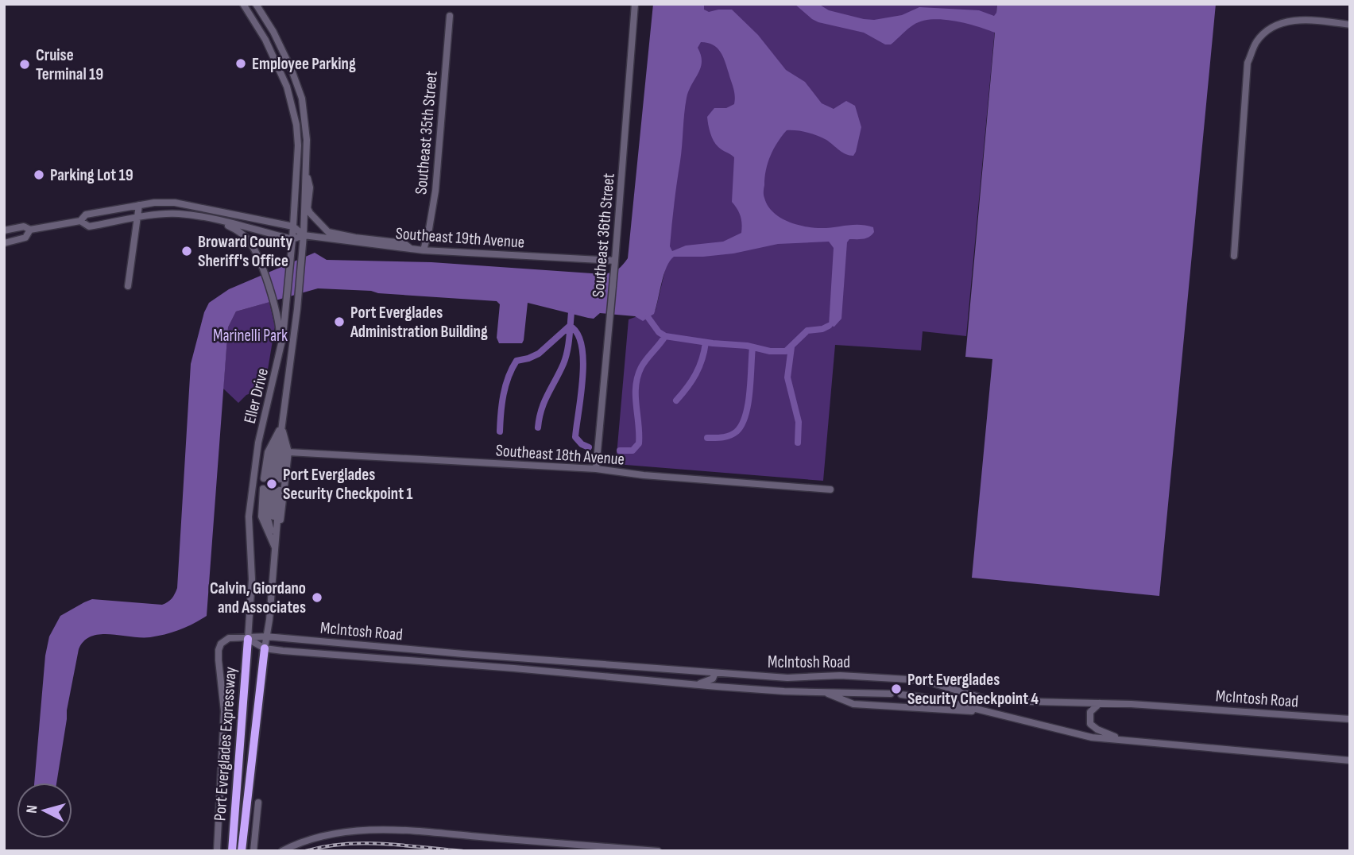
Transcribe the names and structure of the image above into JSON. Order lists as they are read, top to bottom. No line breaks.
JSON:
{"streets":{"highway":["Port Everglades Expressway"],"street":["Southeast 35th Street","Southeast 36th Street","Southeast 19th Avenue","Eller Drive","Southeast 18th Avenue","McIntosh Road"]},"crossings":[["Southeast 35th Street","Southeast 19th Avenue"],["Southeast 36th Street","Southeast 19th Avenue"],["Southeast 36th Street","Southeast 18th Avenue"],["Southeast 19th Avenue","Eller Drive"],["Eller Drive","Southeast 18th Avenue"],["Eller Drive","McIntosh Road"],["Eller Drive","Port Everglades Expressway"],["McIntosh Road","Port Everglades Expressway"]],"parks":["Marinelli Park"],"places":["Employee Parking","Cruise Terminal 19","Parking Lot 19","Broward County Sheriff's Office","Port Everglades Administration Building","Port Everglades Security Checkpoint 1","Calvin, Giordano and Associates","Port Everglades Security Checkpoint 4"],"north":"left"}
